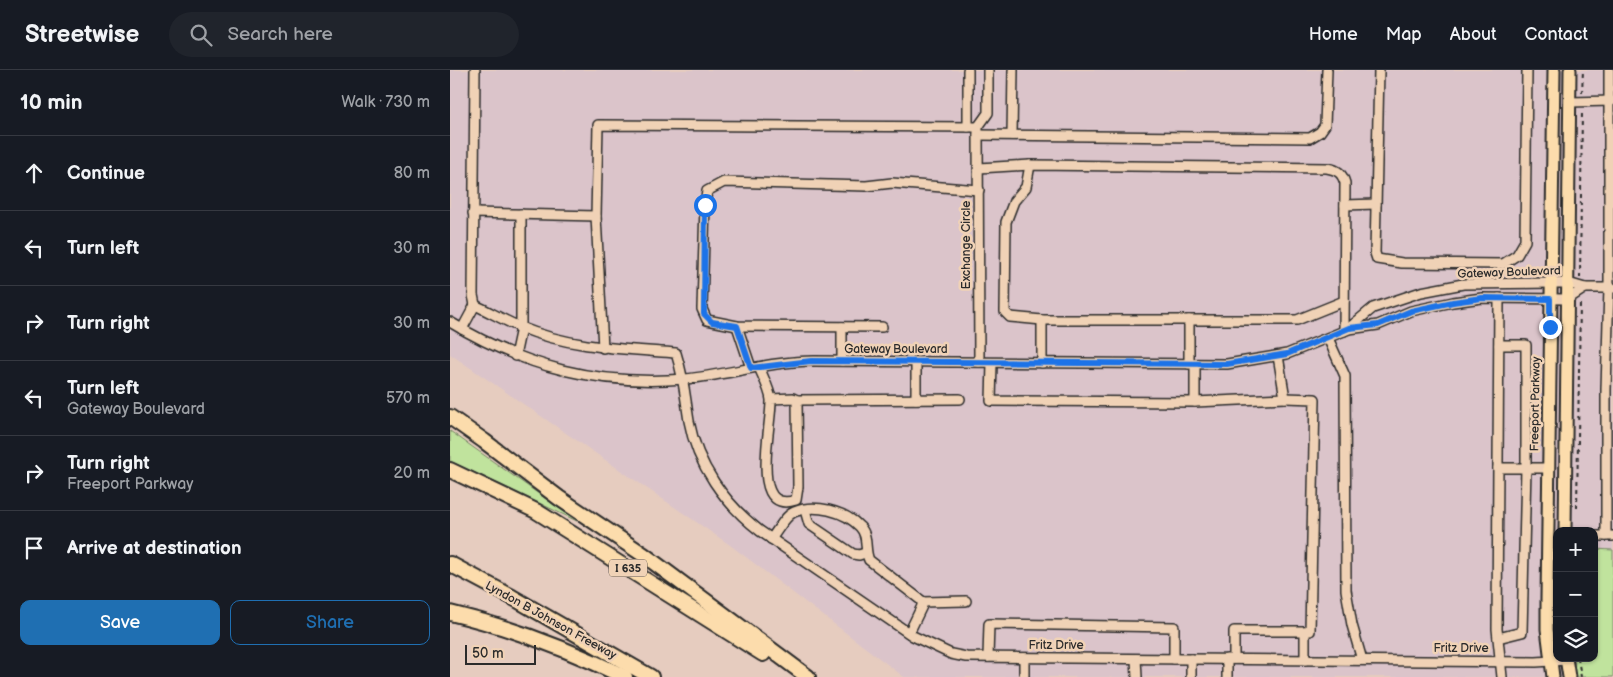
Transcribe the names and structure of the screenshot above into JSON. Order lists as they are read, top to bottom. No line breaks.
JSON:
{"streets":{"highway":["I 635","Lyndon B Johnson Freeway"],"main road":["Freeport Parkway"],"street":["Exchange Circle","Gateway Boulevard","Fritz Drive"]},"crossings":[["Exchange Circle","Gateway Boulevard"],["Gateway Boulevard","Freeport Parkway"],["Gateway Boulevard","Fritz Drive"],["Freeport Parkway","Fritz Drive"]],"scale_bar":"50 m","page":{"header":"Streetwise","search":"Search here","nav":["Home","Map","About","Contact"],"heading":["10 min","Walk · 730 m"],"list":[["Continue","80 m"],["Turn left","30 m"],["Turn right","30 m"],["Turn left","Gateway Boulevard","570 m"],["Turn right","Freeport Parkway","20 m"],"Arrive at destination"],"map_buttons":["+","−"],"buttons":["Save","Share"],"scale":"50 m"}}
